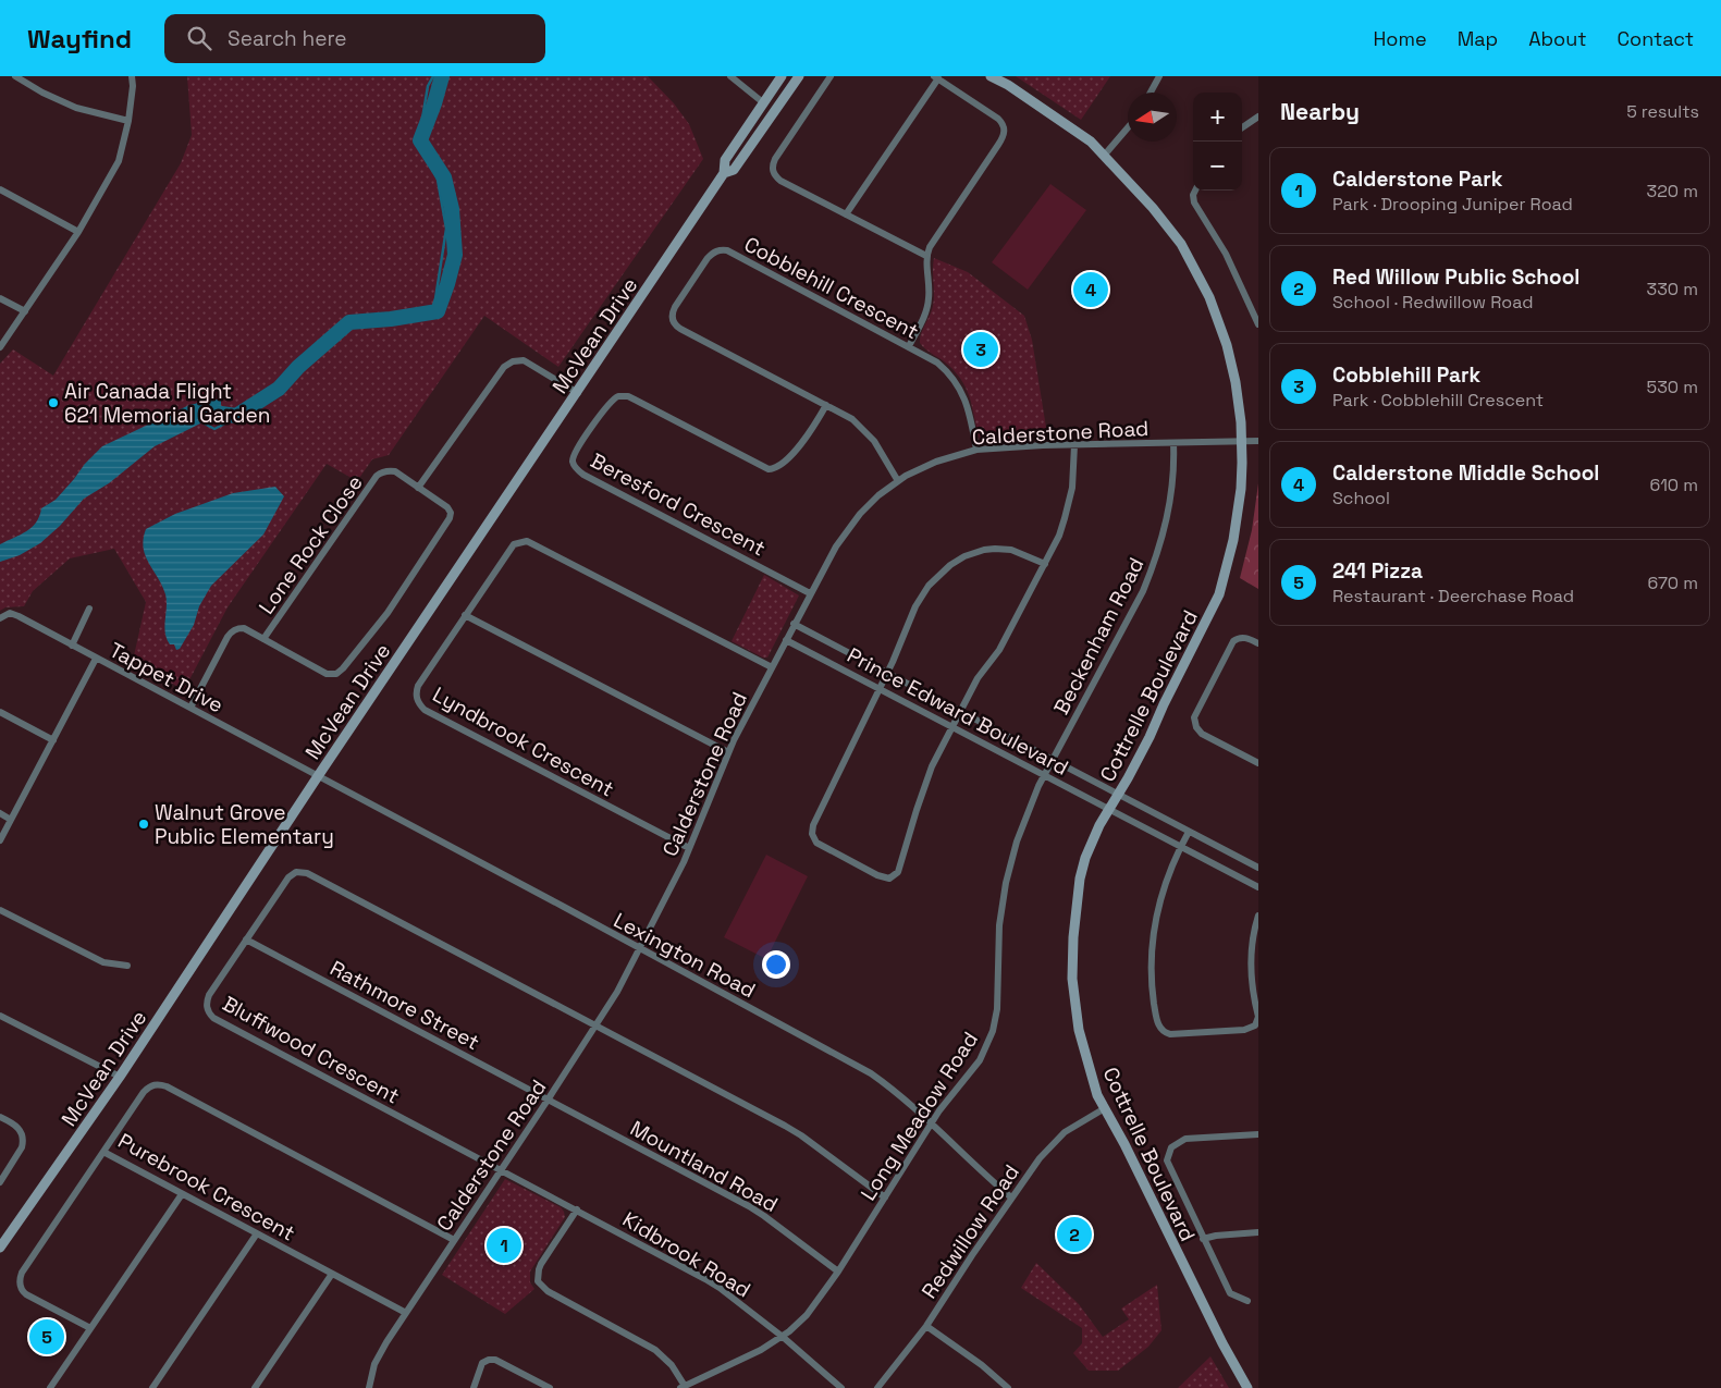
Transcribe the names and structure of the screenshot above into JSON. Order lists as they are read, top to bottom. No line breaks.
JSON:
{"streets":{"main road":["McVean Drive","Cottrelle Boulevard"],"street":["Cobblehill Crescent","Calderstone Road","Beresford Crescent","Lone Rock Close","Beckenham Road","Tappet Drive","Prince Edward Boulevard","Lyndbrook Crescent","Lexington Road","Rathmore Street","Bluffwood Crescent","Long Meadow Road","Mountland Road","Purebrook Crescent","Redwillow Road","Kidbrook Road"]},"crossings":[["Cobblehill Crescent","Calderstone Road"],["Cobblehill Crescent","Beresford Crescent"],["McVean Drive","Tappet Drive"],["McVean Drive","Lexington Road"],["Calderstone Road","Beresford Crescent"],["Calderstone Road","Beckenham Road"],["Calderstone Road","Cottrelle Boulevard"],["Calderstone Road","Prince Edward Boulevard"],["Calderstone Road","Lyndbrook Crescent"],["Calderstone Road","Lexington Road"],["Calderstone Road","Rathmore Street"],["Calderstone Road","Bluffwood Crescent"],["Calderstone Road","Mountland Road"],["Calderstone Road","Purebrook Crescent"],["Calderstone Road","Kidbrook Road"],["Lone Rock Close","Tappet Drive"],["Beckenham Road","Prince Edward Boulevard"],["Beckenham Road","Long Meadow Road"],["Tappet Drive","Lexington Road"],["Cottrelle Boulevard","Prince Edward Boulevard"],["Cottrelle Boulevard","Redwillow Road"],["Prince Edward Boulevard","Long Meadow Road"],["Lexington Road","Long Meadow Road"],["Lexington Road","Redwillow Road"],["Rathmore Street","Bluffwood Crescent"],["Rathmore Street","Mountland Road"],["Bluffwood Crescent","Long Meadow Road"],["Bluffwood Crescent","Kidbrook Road"],["Long Meadow Road","Mountland Road"],["Long Meadow Road","Kidbrook Road"]],"places":["Air Canada Flight 621 Memorial Garden","Walnut Grove Public Elementary"],"north":"left","page":{"header":"Wayfind","search":"Search here","nav":["Home","Map","About","Contact"],"heading":["Nearby","5 results"],"map_buttons":["+","−"],"list":[{"mark":"1","name":"Calderstone Park","note":"Park · Drooping Juniper Road","value":"320 m"},{"mark":"2","name":"Red Willow Public School","note":"School · Redwillow Road","value":"330 m"},{"mark":"3","name":"Cobblehill Park","note":"Park · Cobblehill Crescent","value":"530 m"},{"mark":"4","name":"Calderstone Middle School","note":"School","value":"610 m"},{"mark":"5","name":"241 Pizza","note":"Restaurant · Deerchase Road","value":"670 m"}],"pins":["4","3","2","1","5"]}}
